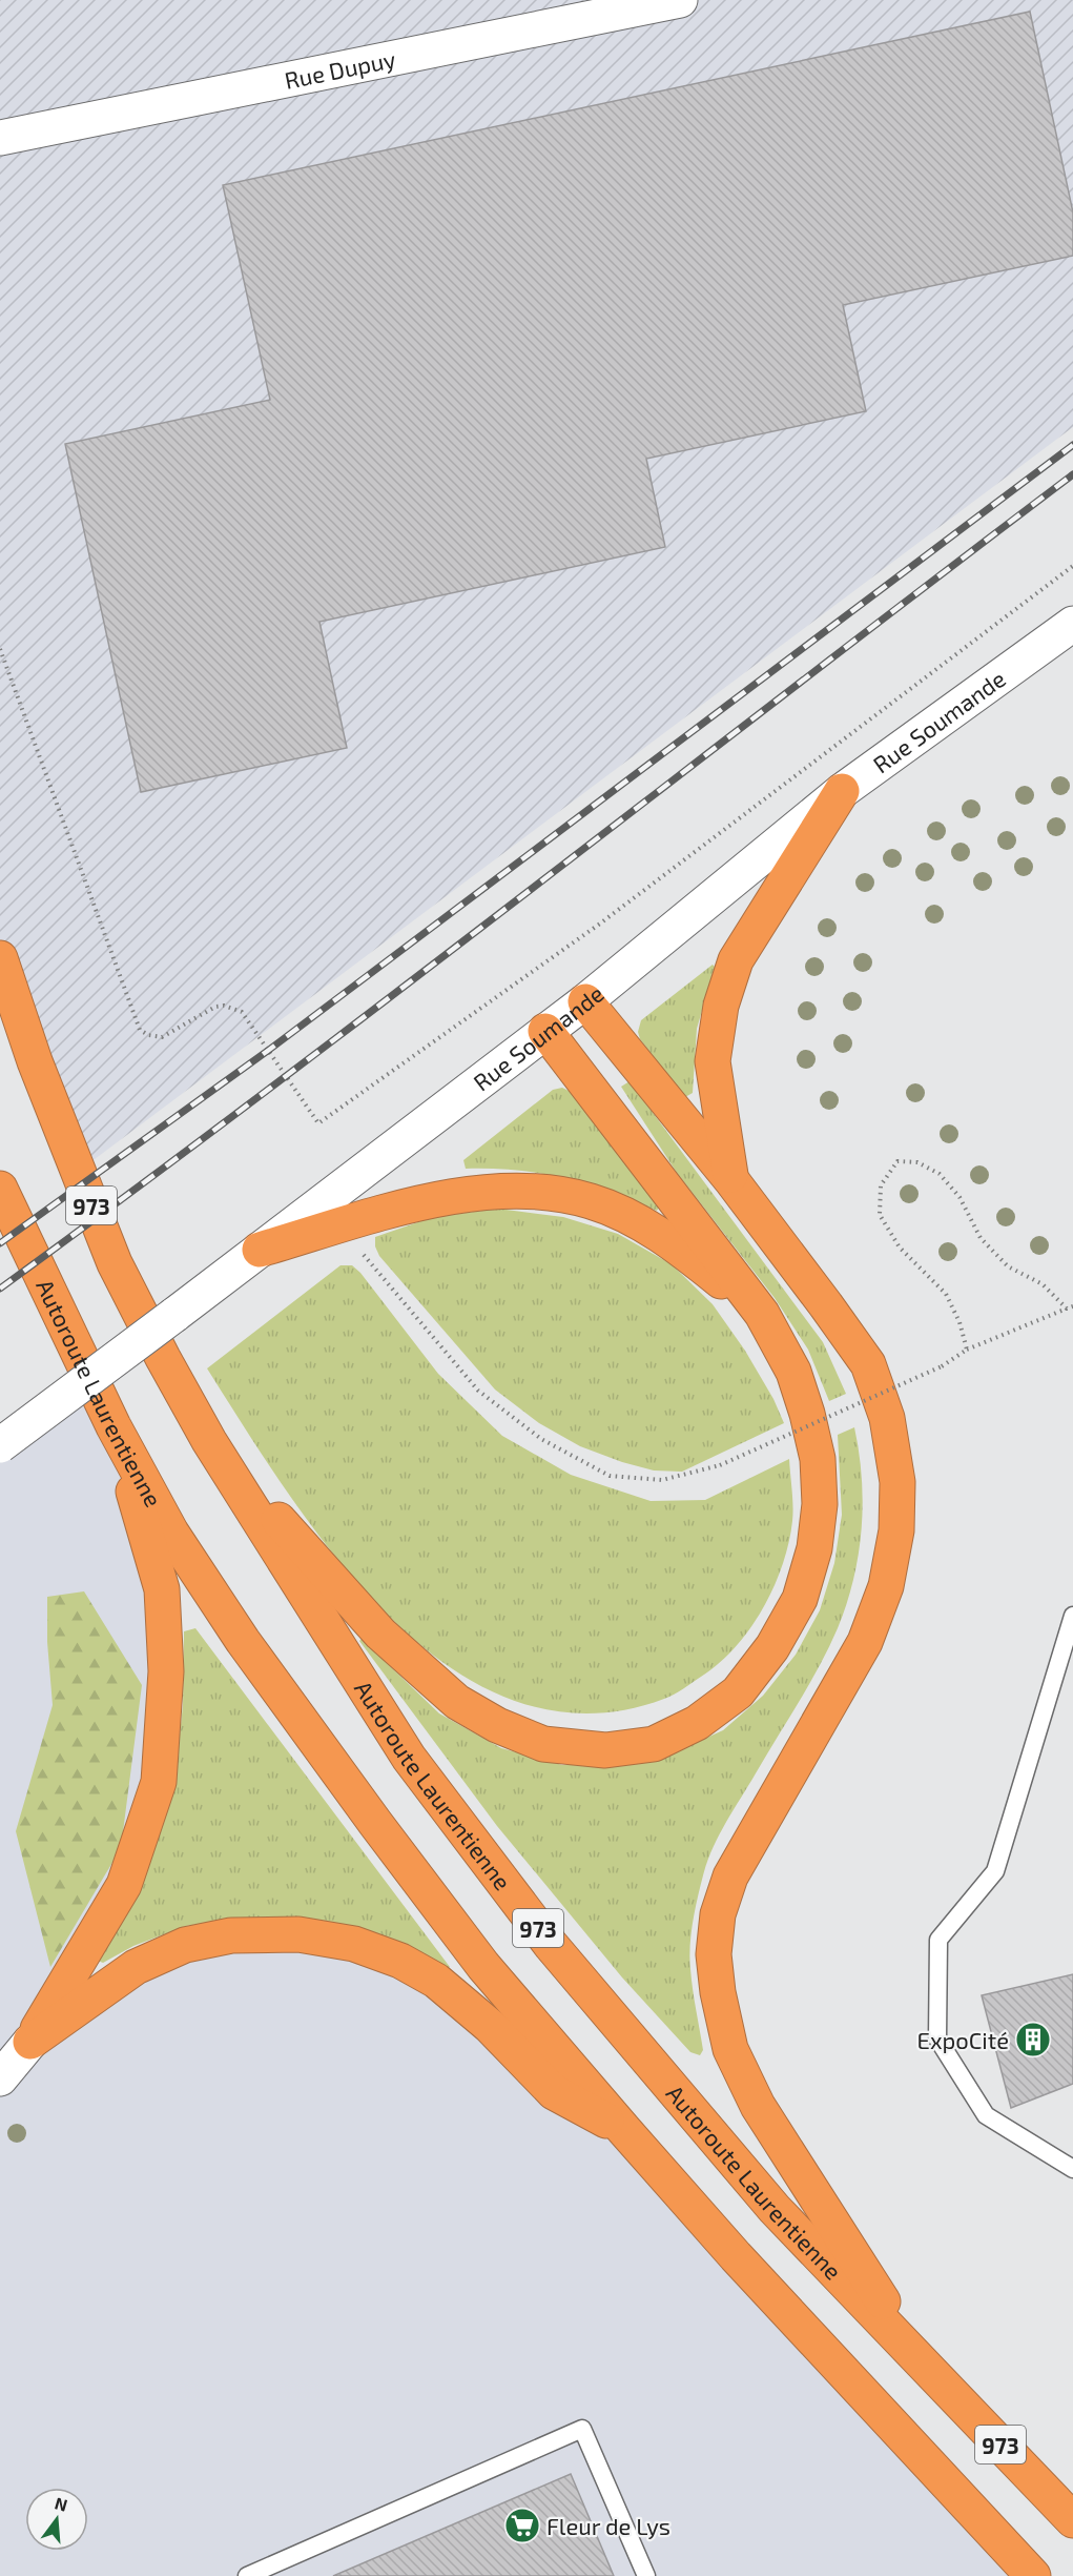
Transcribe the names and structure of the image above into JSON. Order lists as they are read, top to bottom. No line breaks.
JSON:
{"streets":{"highway":["973","Autoroute Laurentienne"],"street":["Rue Dupuy","Rue Soumande"]},"places":{"building":["ExpoCité"],"supermarket":["Fleur de Lys"]},"north":"top"}
